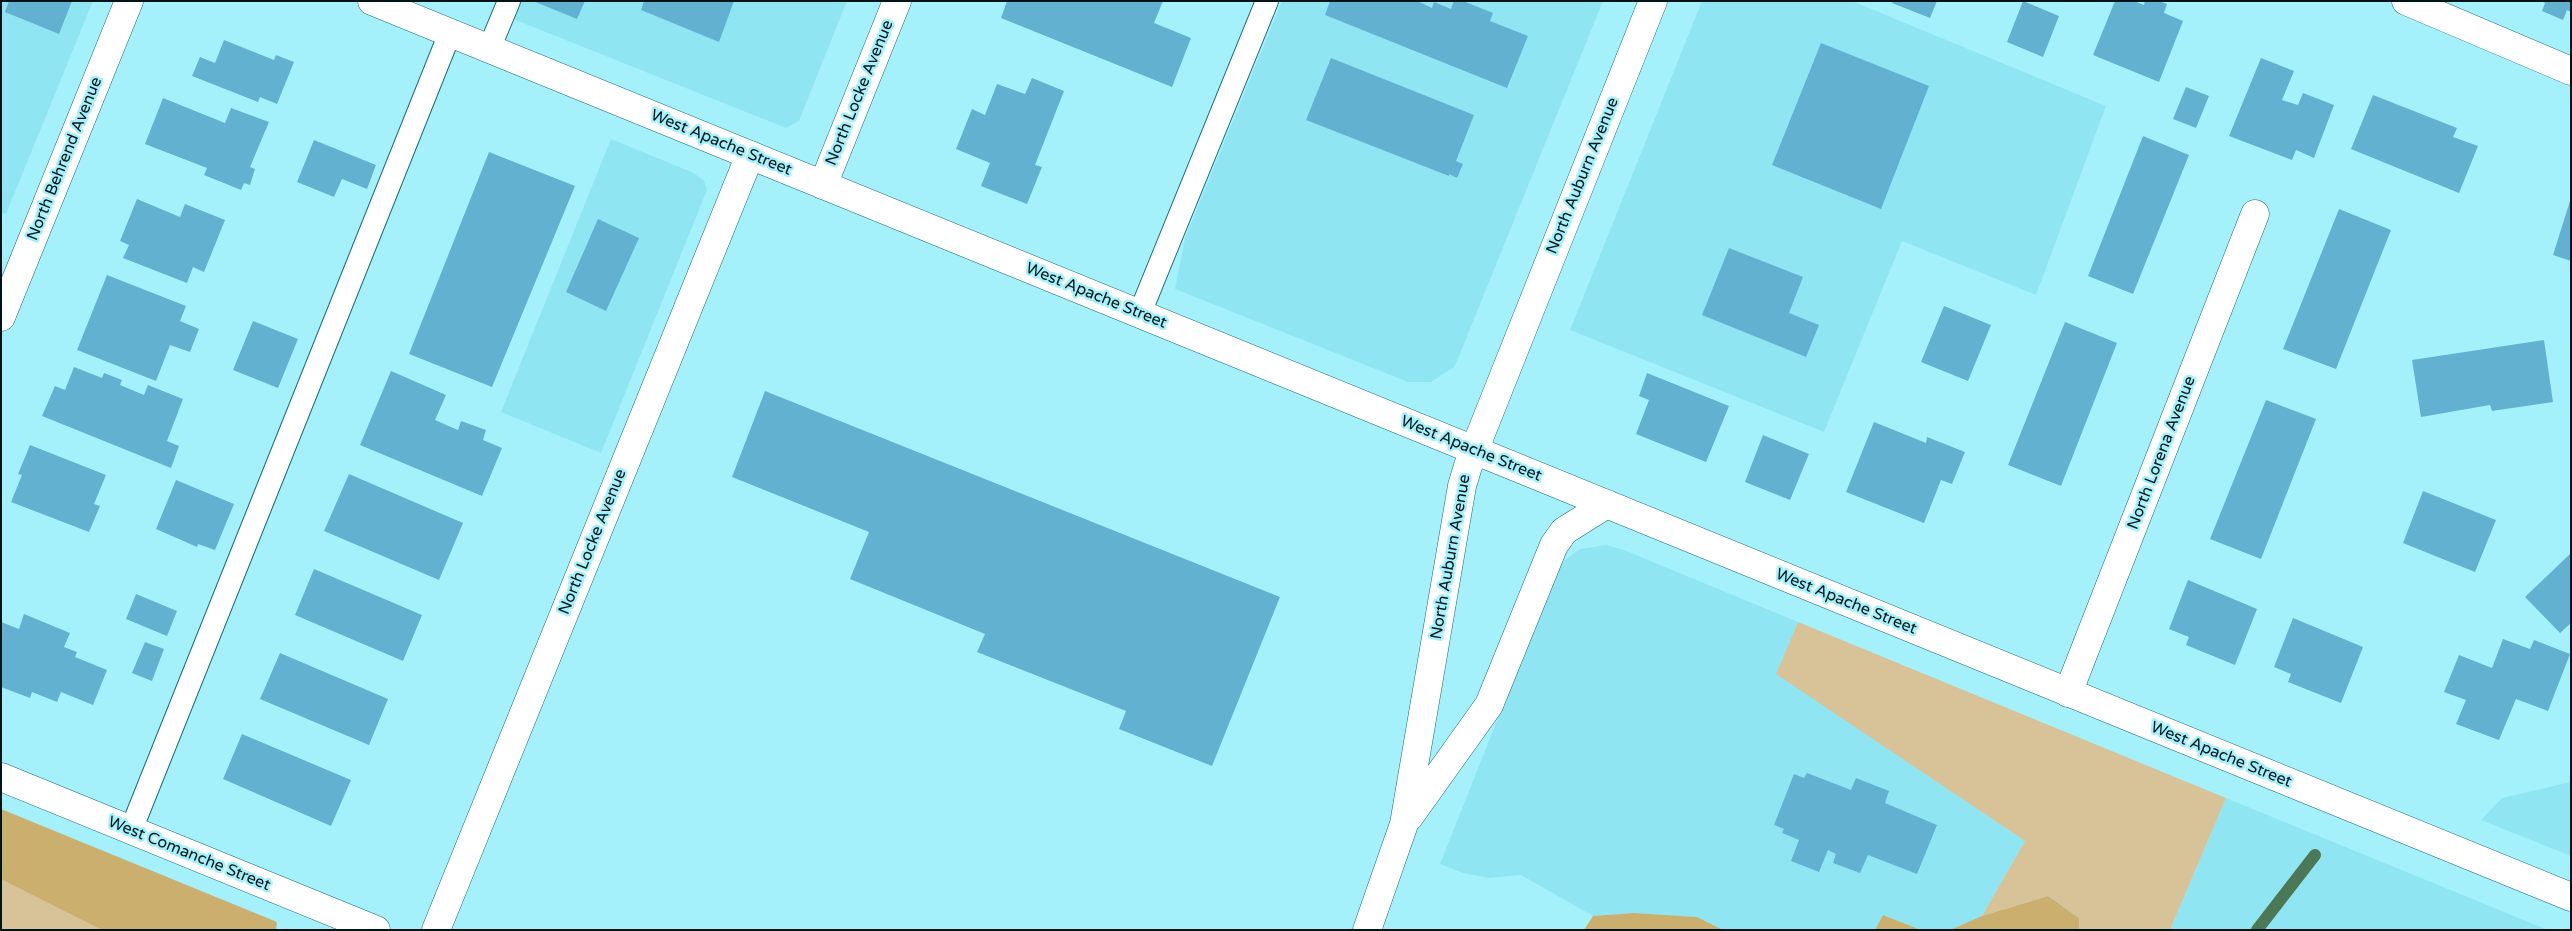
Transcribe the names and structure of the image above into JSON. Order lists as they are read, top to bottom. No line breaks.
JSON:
{"streets":{"main road":["North Locke Avenue","West Apache Street","North Behrend Avenue","North Auburn Avenue","North Lorena Avenue","West Comanche Street"]},"crossings":[["North Locke Avenue","West Apache Street"],["West Apache Street","North Auburn Avenue"],["West Apache Street","North Lorena Avenue"]]}
